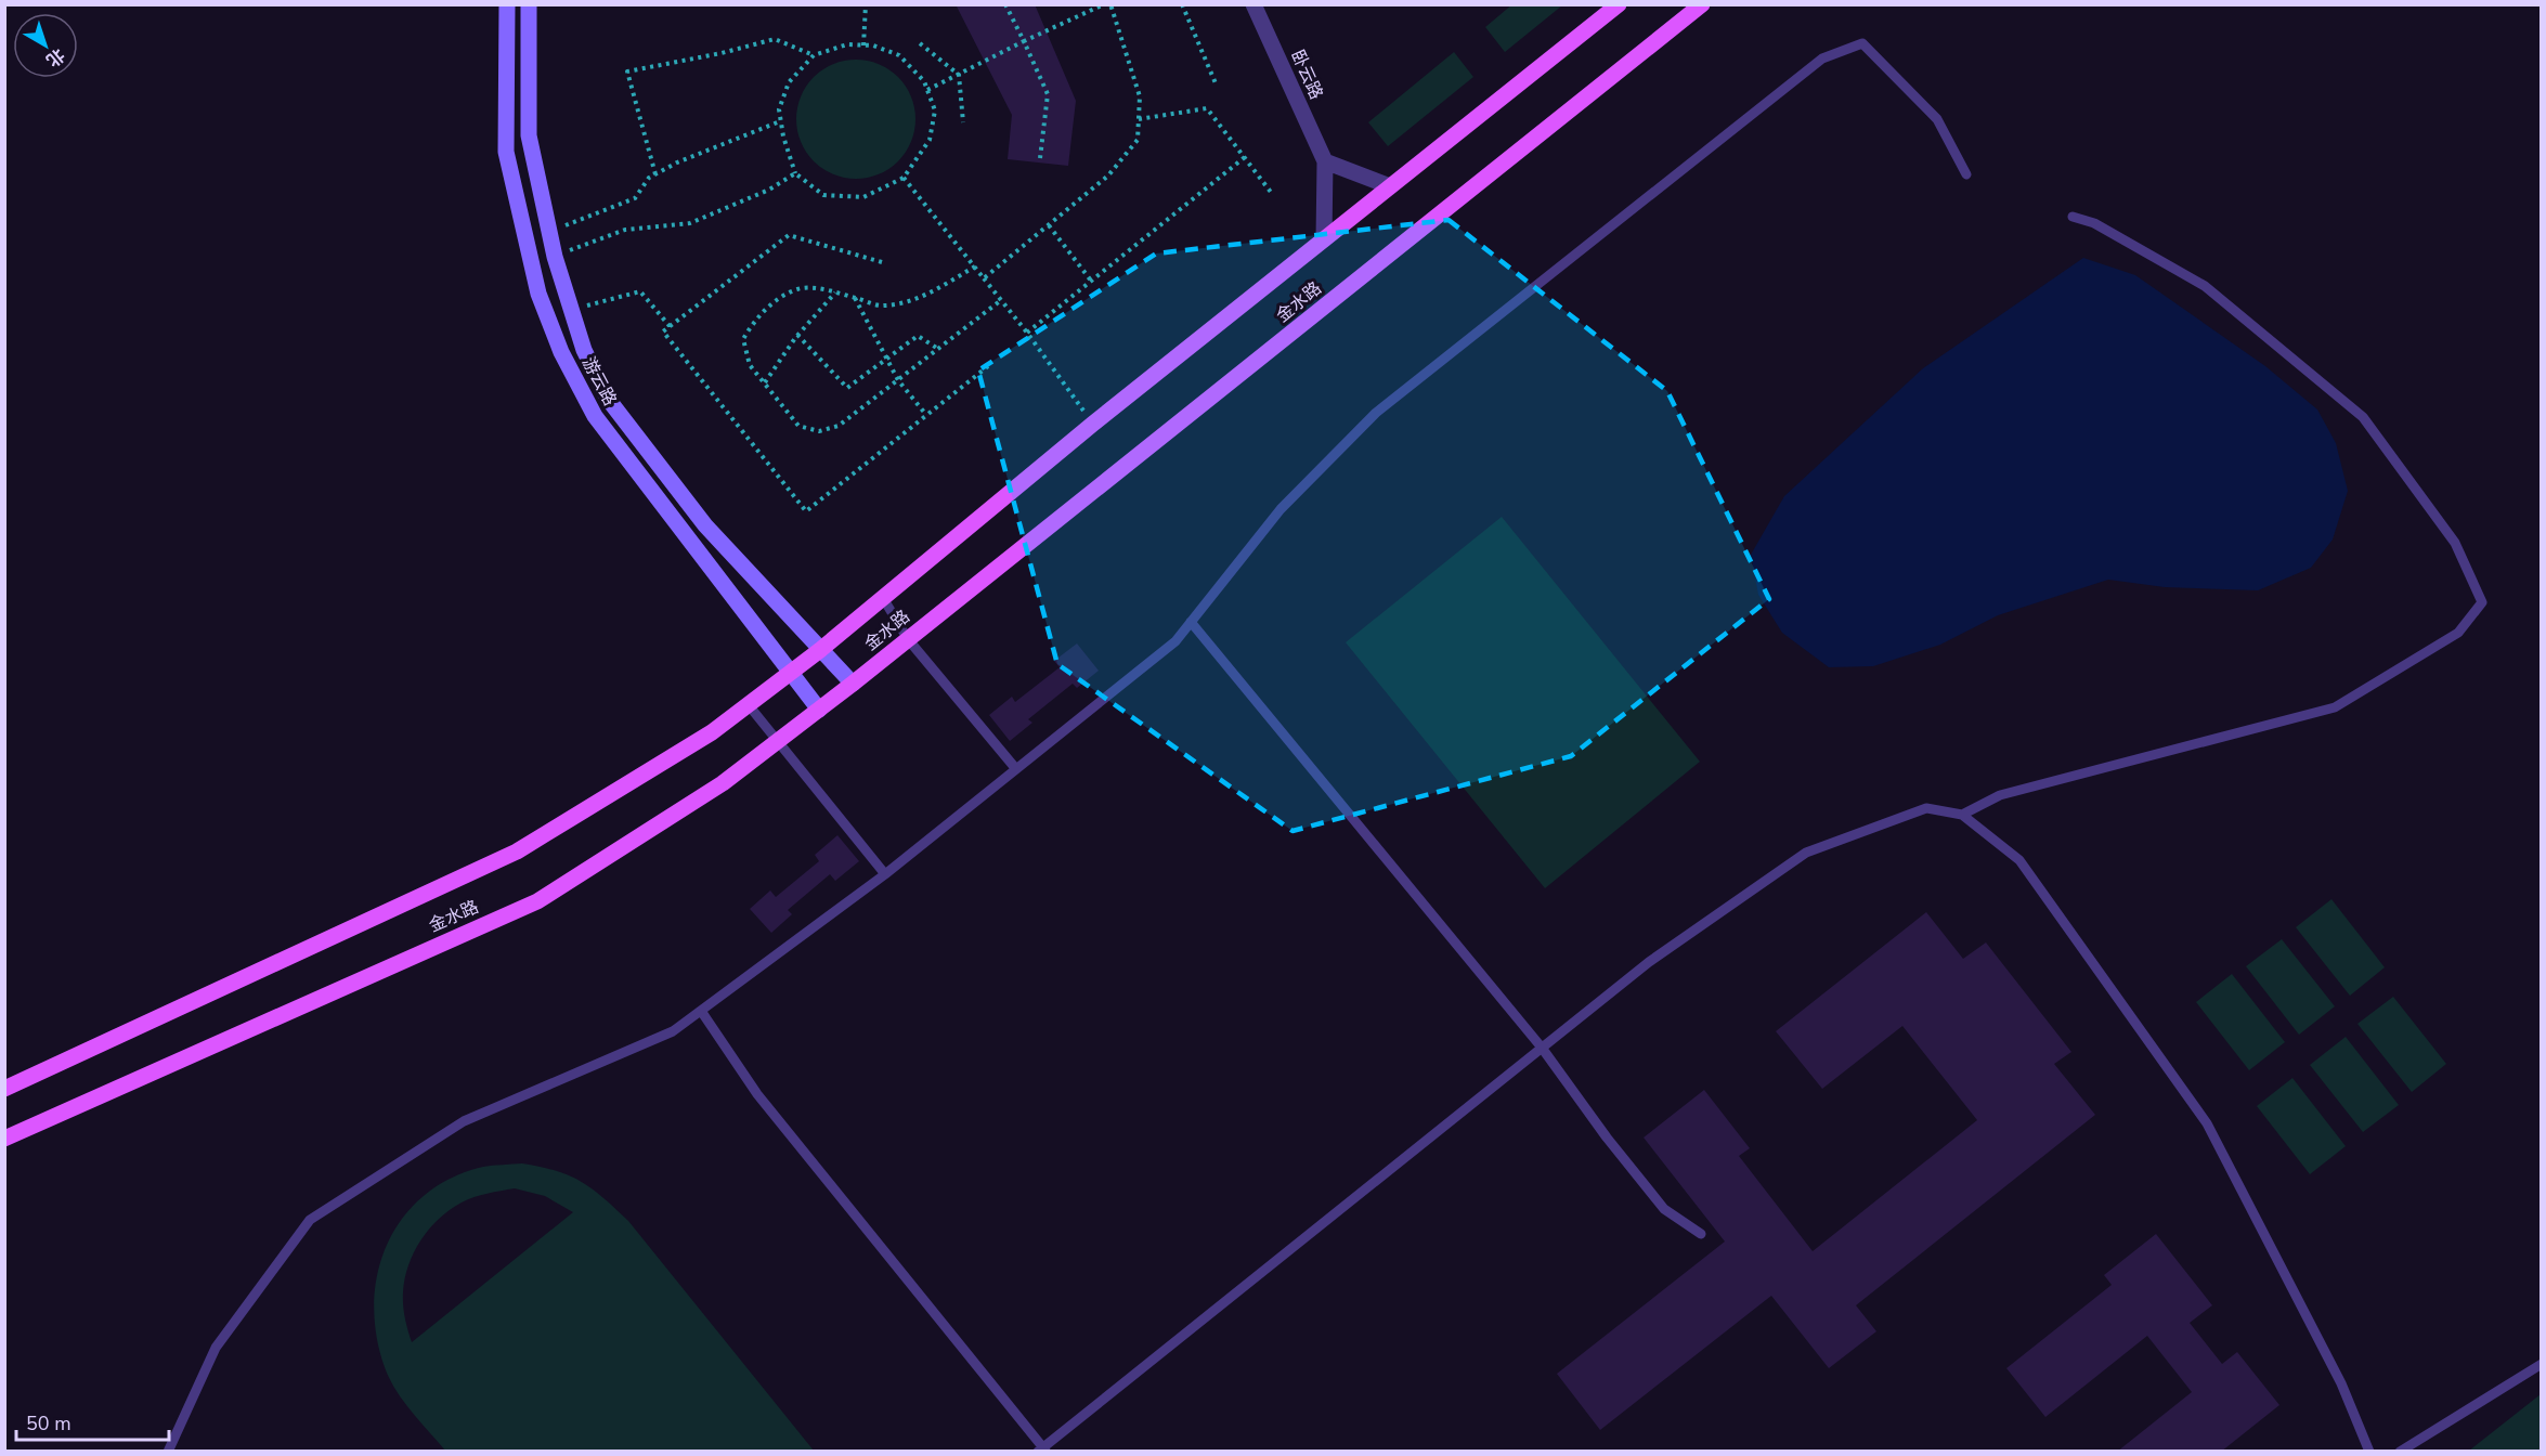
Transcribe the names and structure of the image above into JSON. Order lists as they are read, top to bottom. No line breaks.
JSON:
{"streets":{"main road":["金水路","游云路"],"street":["卧云路"]},"crossings":[["卧云路","金水路"],["金水路","游云路"]],"scale_bar":"50 m","north":"bottom right"}
